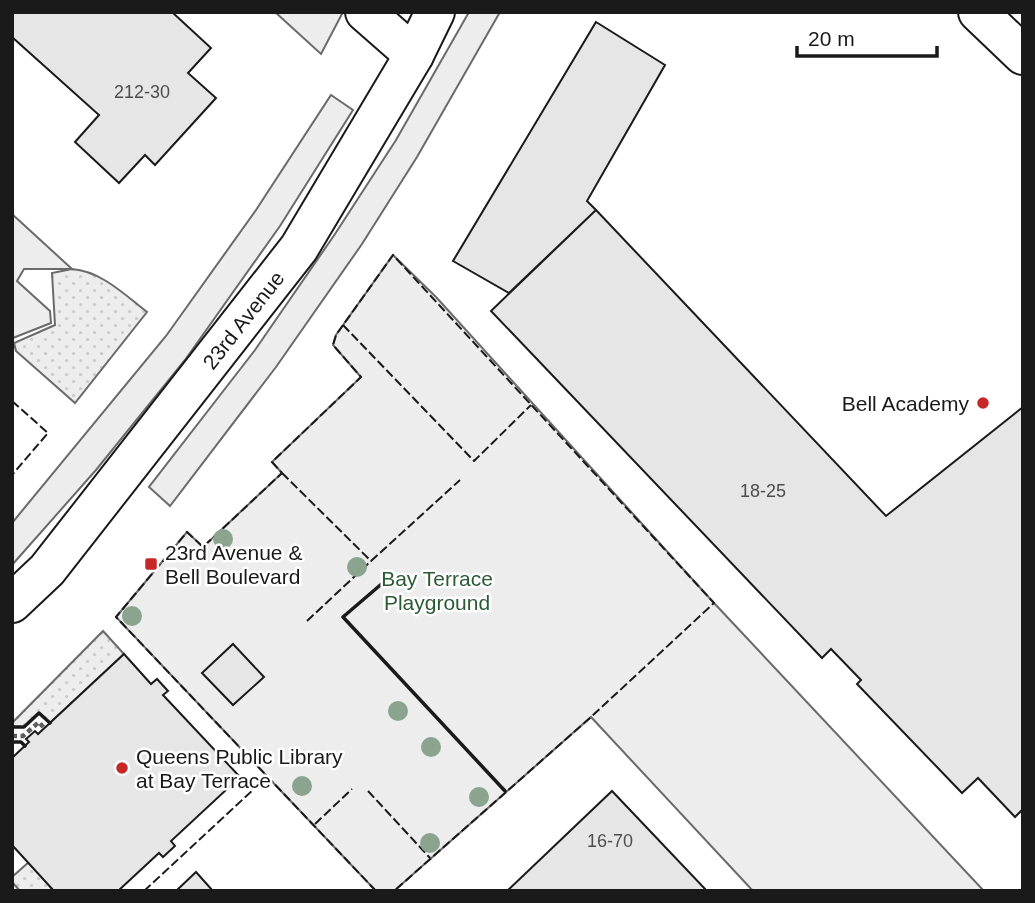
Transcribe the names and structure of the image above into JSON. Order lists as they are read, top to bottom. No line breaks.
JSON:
{"streets":{"street":["23rd Avenue"]},"parks":["Bay Terrace Playground"],"places":{"other":["Bell Academy","Queens Public Library at Bay Terrace"],"transit":["23rd Avenue & Bell Boulevard"]},"house_numbers":["212-30","18-25","16-70"],"scale_bar":"20 m"}
